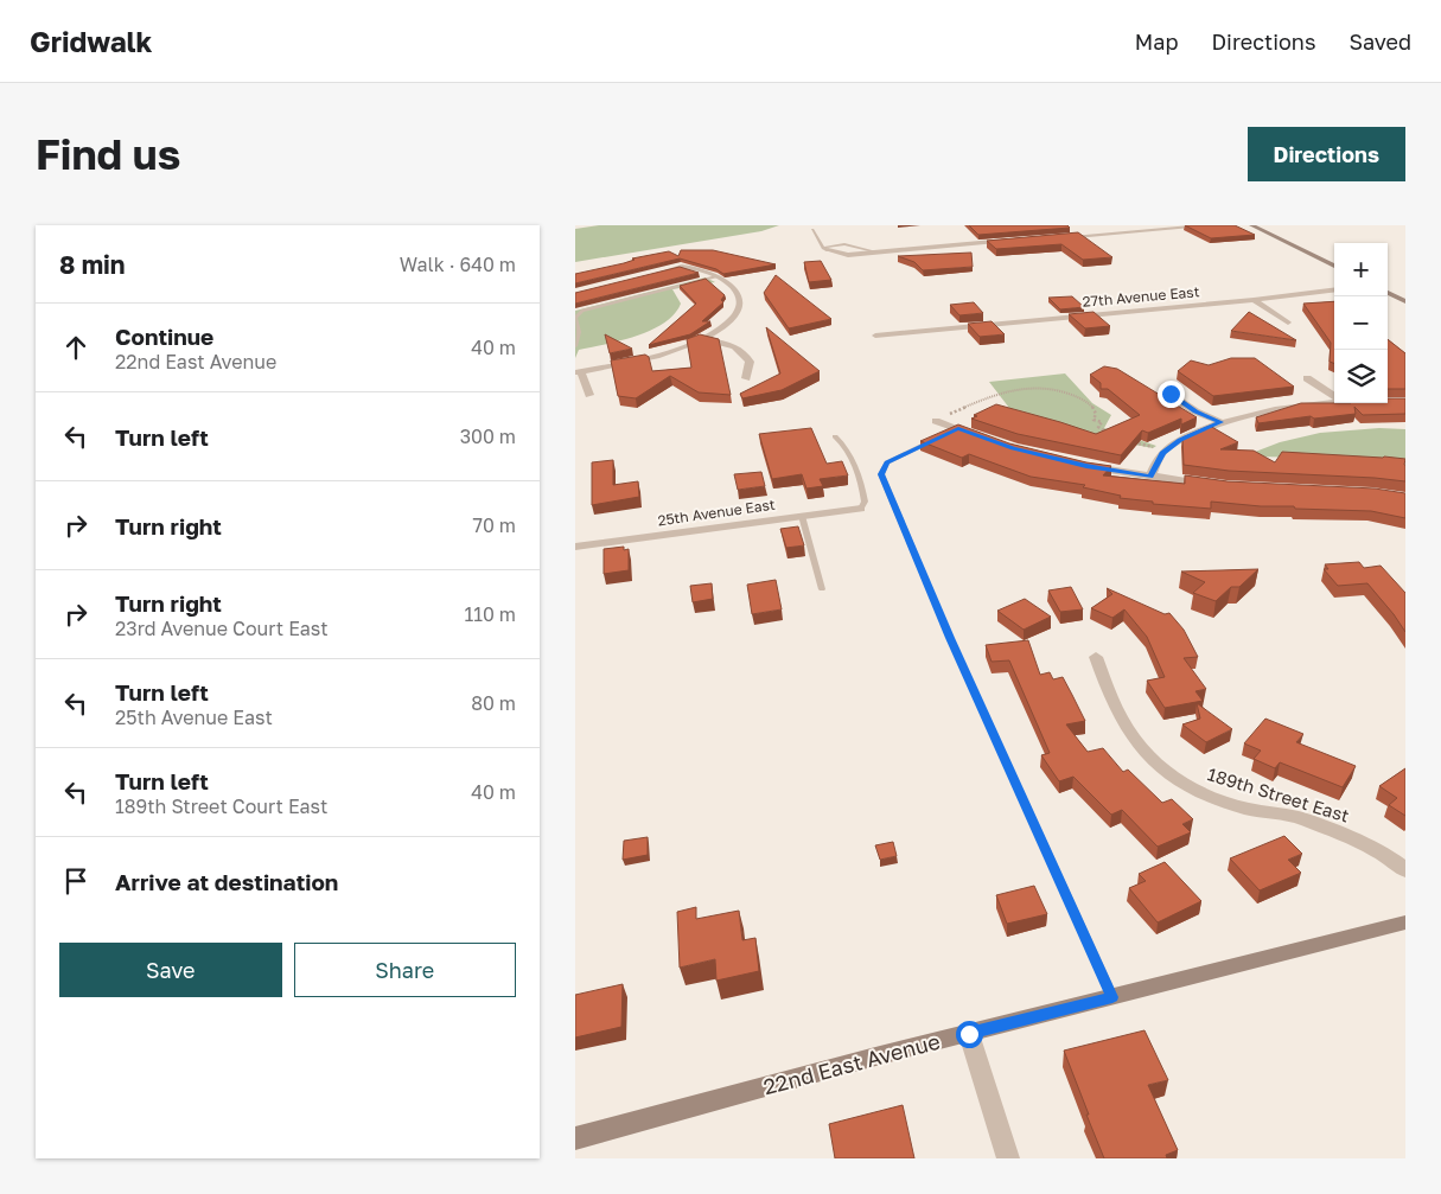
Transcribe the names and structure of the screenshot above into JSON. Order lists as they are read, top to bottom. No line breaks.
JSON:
{"streets":{"street":["27th Avenue East","25th Avenue East","189th Street East","22nd East Avenue"]},"page":{"header":"Gridwalk","nav":["Map","Directions","Saved"],"buttons":["Directions",["Save","Share"]],"title":"Find us","heading":["8 min","Walk · 640 m"],"map_buttons":["+","−"],"list":[["Continue","22nd East Avenue","40 m"],["Turn left","300 m"],["Turn right","70 m"],["Turn right","23rd Avenue Court East","110 m"],["Turn left","25th Avenue East","80 m"],["Turn left","189th Street Court East","40 m"],"Arrive at destination"]}}
